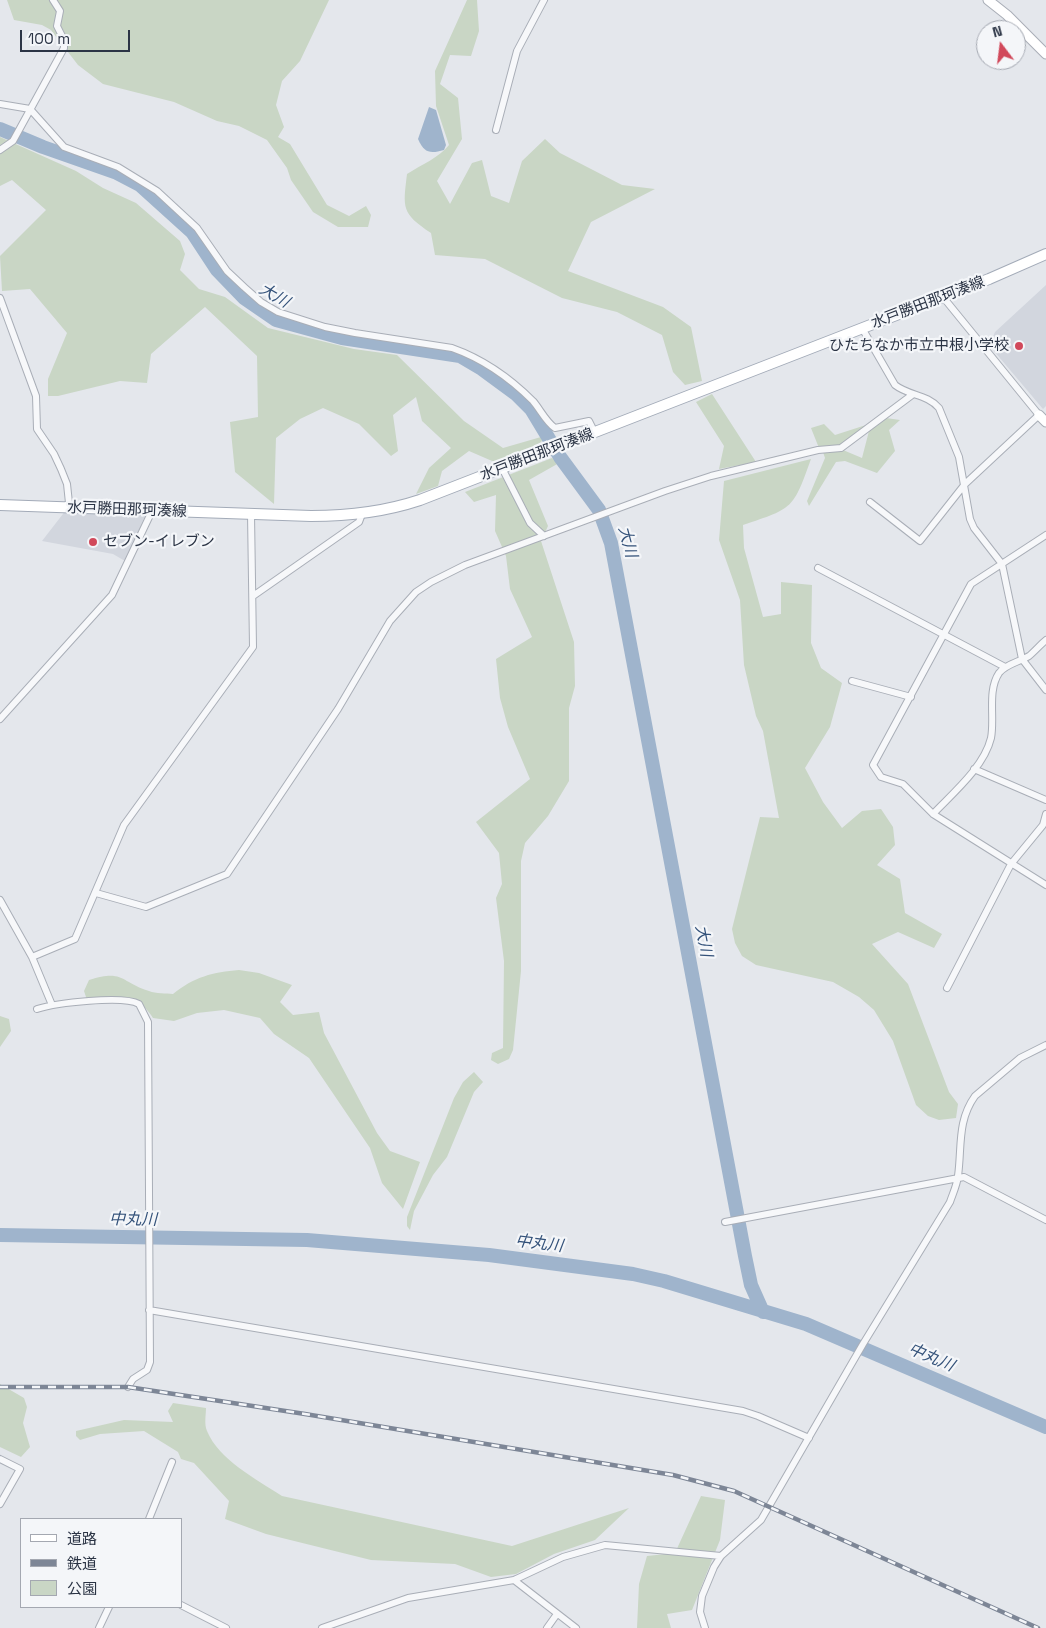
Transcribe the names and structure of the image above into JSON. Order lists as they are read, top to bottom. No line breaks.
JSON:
{"streets":{"main road":["水戸勝田那珂湊線"]},"water":["大川","中丸川"],"places":["ひたちなか市立中根小学校","セブン-イレブン"],"legend":["道路","鉄道","公園"],"scale_bar":"100 m","north":"top"}
